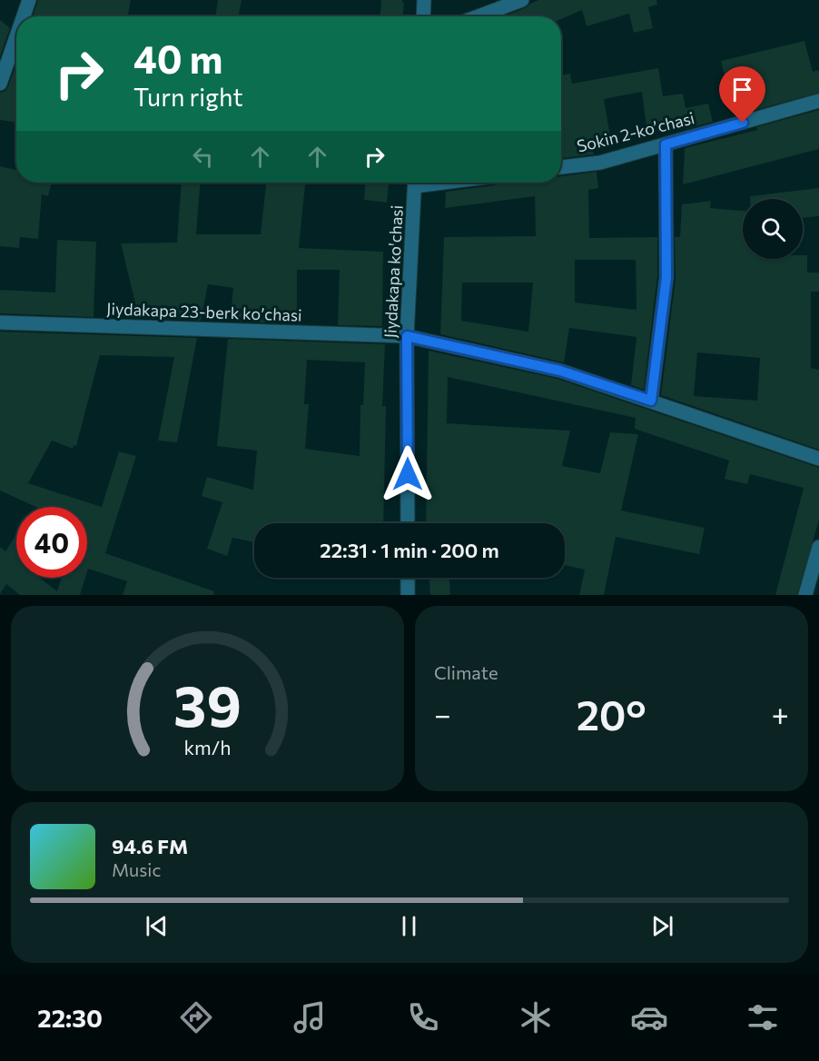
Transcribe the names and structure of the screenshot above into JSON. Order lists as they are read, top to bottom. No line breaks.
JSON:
{"streets":{"street":["Sokin 2-koʼchasi","Jiydakapa ko'chasi","Jiydakapa 23-berk koʼchasi"]},"crossings":[["Jiydakapa ko'chasi","Jiydakapa 23-berk koʼchasi"]],"page":{"turn":["40 m","Turn right"],"limit":"40","trip":"22:31 · 1 min · 200 m","tile":"Climate","heat":["−","20°","+"],"song":["94.6 FM","Music"],"tabs":"22:30","gauge":["39","km/h"]}}
